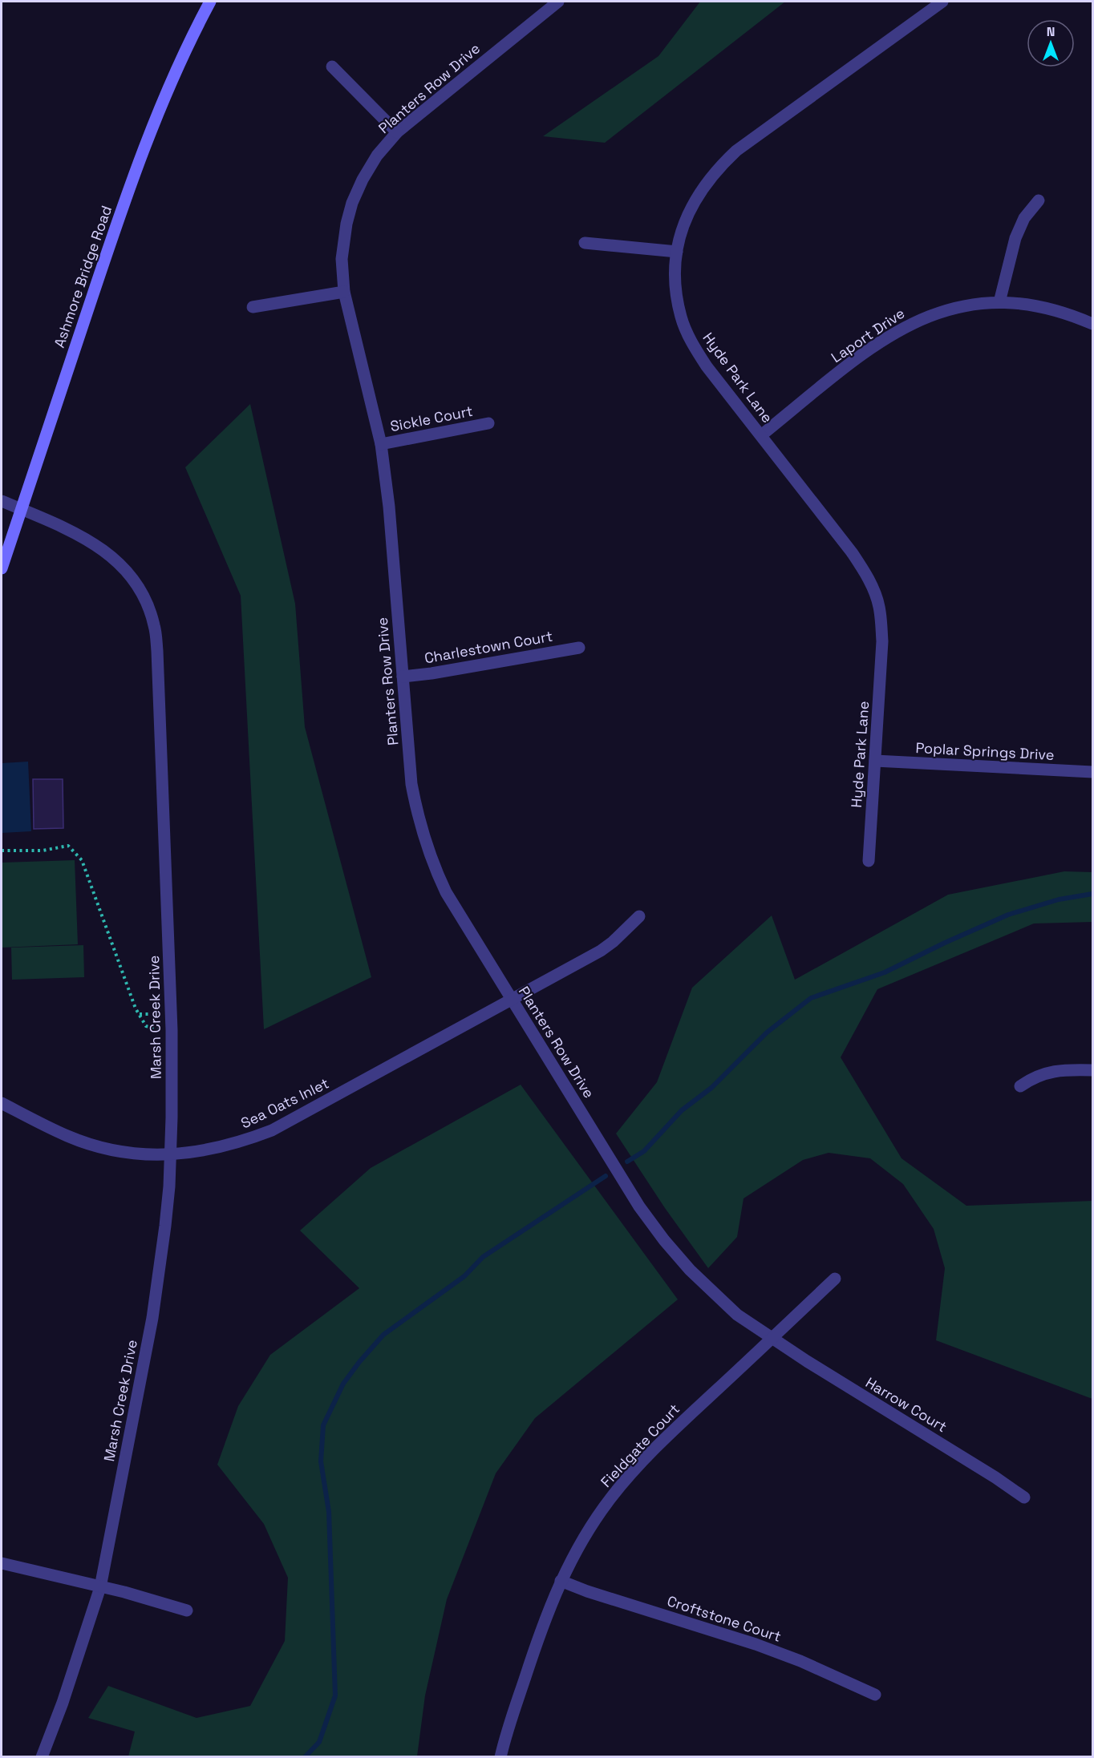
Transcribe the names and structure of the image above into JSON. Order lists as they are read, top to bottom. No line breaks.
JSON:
{"streets":{"main road":["Ashmore Bridge Road"],"street":["Planters Row Drive","Laport Drive","Hyde Park Lane","Sickle Court","Charlestown Court","Poplar Springs Drive","Marsh Creek Drive","Sea Oats Inlet","Harrow Court","Fieldgate Court","Croftstone Court"]},"crossings":[["Planters Row Drive","Sickle Court"],["Planters Row Drive","Charlestown Court"],["Planters Row Drive","Sea Oats Inlet"],["Planters Row Drive","Harrow Court"],["Planters Row Drive","Fieldgate Court"],["Ashmore Bridge Road","Marsh Creek Drive"],["Laport Drive","Hyde Park Lane"],["Hyde Park Lane","Poplar Springs Drive"],["Marsh Creek Drive","Sea Oats Inlet"],["Harrow Court","Fieldgate Court"],["Fieldgate Court","Croftstone Court"]],"north":"top"}
